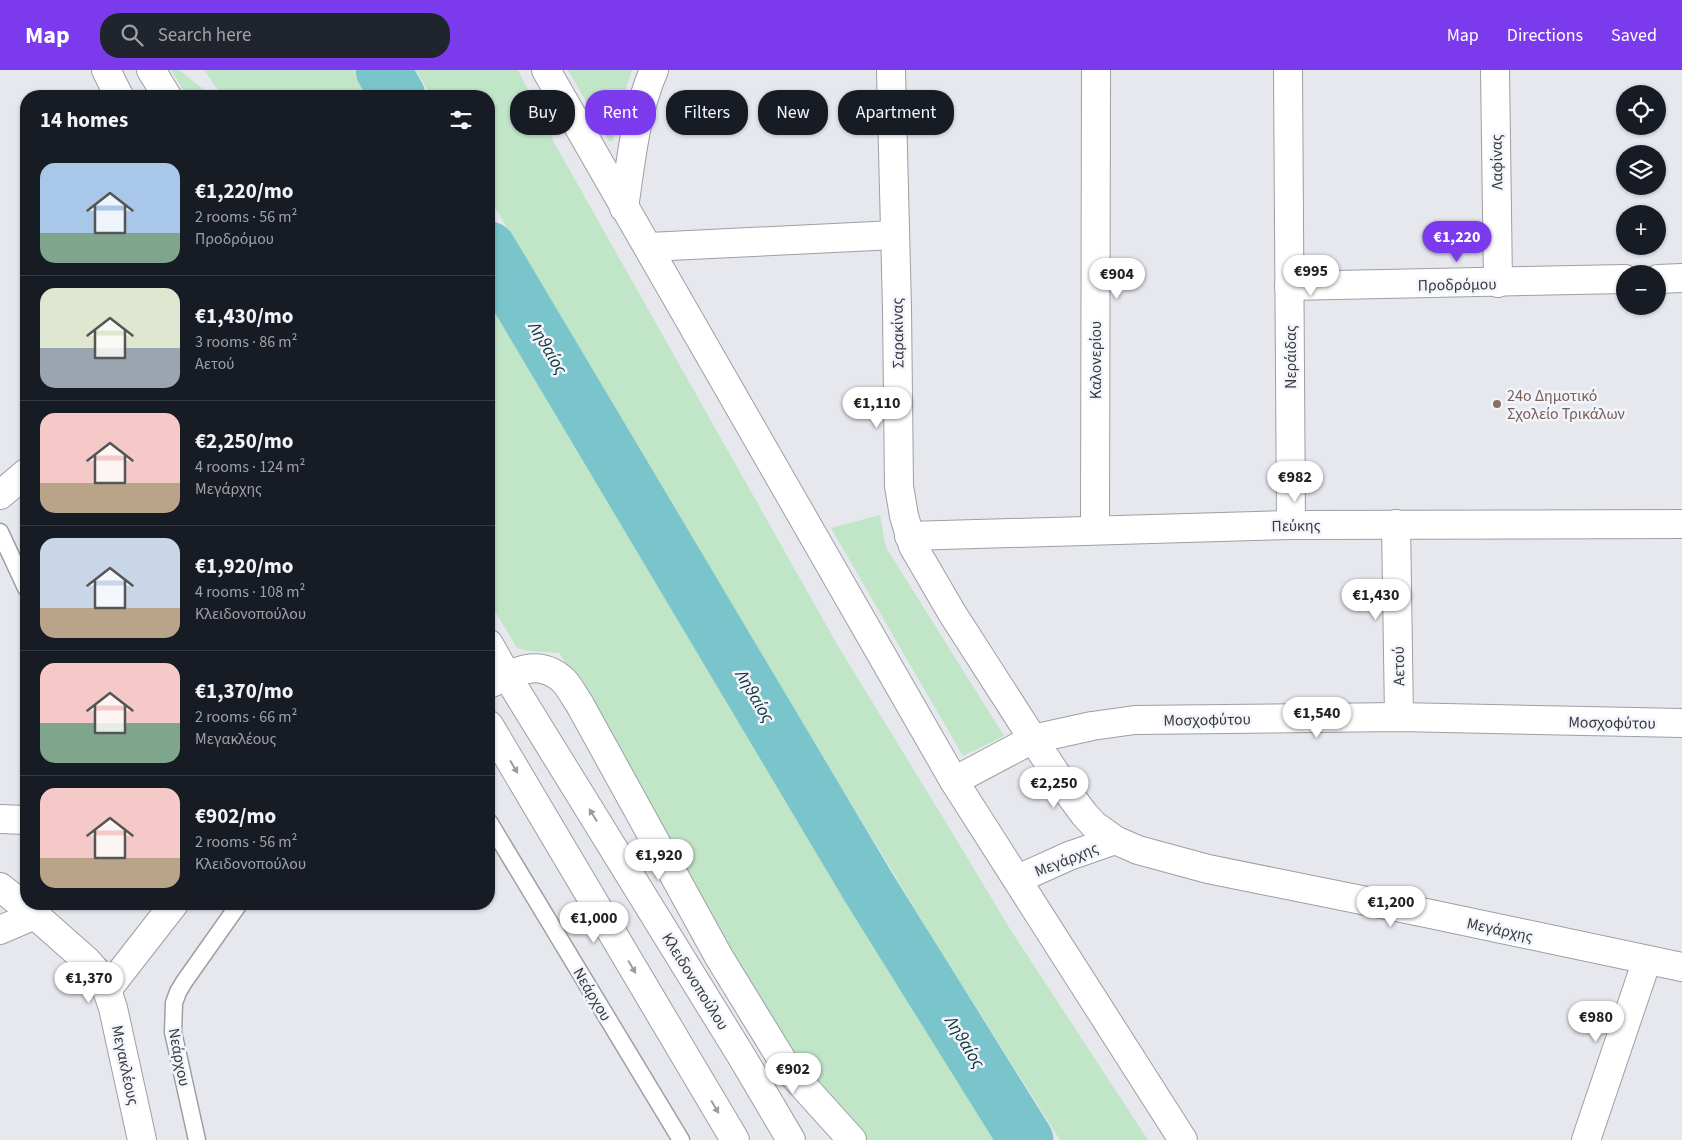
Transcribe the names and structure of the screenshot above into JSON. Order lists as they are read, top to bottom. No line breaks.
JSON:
{"streets":{"street":["Λαφίνας","Προδρόμου","Σαρακίνας","Νεράιδας","Καλονερίου","Πεύκης","Αετού","Μοσχοφύτου","Μεγάρχης","Κλειδονοπούλου","Μεγακλέους"],"lane":["Νεάρχου"]},"crossings":[["Λαφίνας","Προδρόμου"],["Προδρόμου","Νεράιδας"],["Σαρακίνας","Πεύκης"],["Σαρακίνας","Μοσχοφύτου"],["Σαρακίνας","Μεγάρχης"],["Νεράιδας","Πεύκης"],["Καλονερίου","Πεύκης"],["Πεύκης","Αετού"],["Αετού","Μοσχοφύτου"],["Μοσχοφύτου","Μεγάρχης"]],"water":["Ληθαίος"],"places":["24ο Δημοτικό Σχολείο Τρικάλων"],"page":{"header":"Map","search":"Search here","nav":["Map","Directions","Saved"],"map_buttons":["+","−"],"chip":["Buy","Rent","Filters","New","Apartment"],"heading":"14 homes","list":[{"name":"€1,220/mo","note":"2 rooms · 56 m² · Προδρόμου"},{"name":"€1,430/mo","note":"3 rooms · 86 m² · Αετού"},{"name":"€2,250/mo","note":"4 rooms · 124 m² · Μεγάρχης"},{"name":"€1,920/mo","note":"4 rooms · 108 m² · Κλειδονοπούλου"},{"name":"€1,370/mo","note":"2 rooms · 66 m² · Μεγακλέους"},{"name":"€902/mo","note":"2 rooms · 56 m² · Κλειδονοπούλου"}],"price":["€1,220","€995","€904","€1,110","€982","€1,430","€1,540","€2,250","€1,920","€1,200","€1,000","€1,370","€980","€902"]}}
